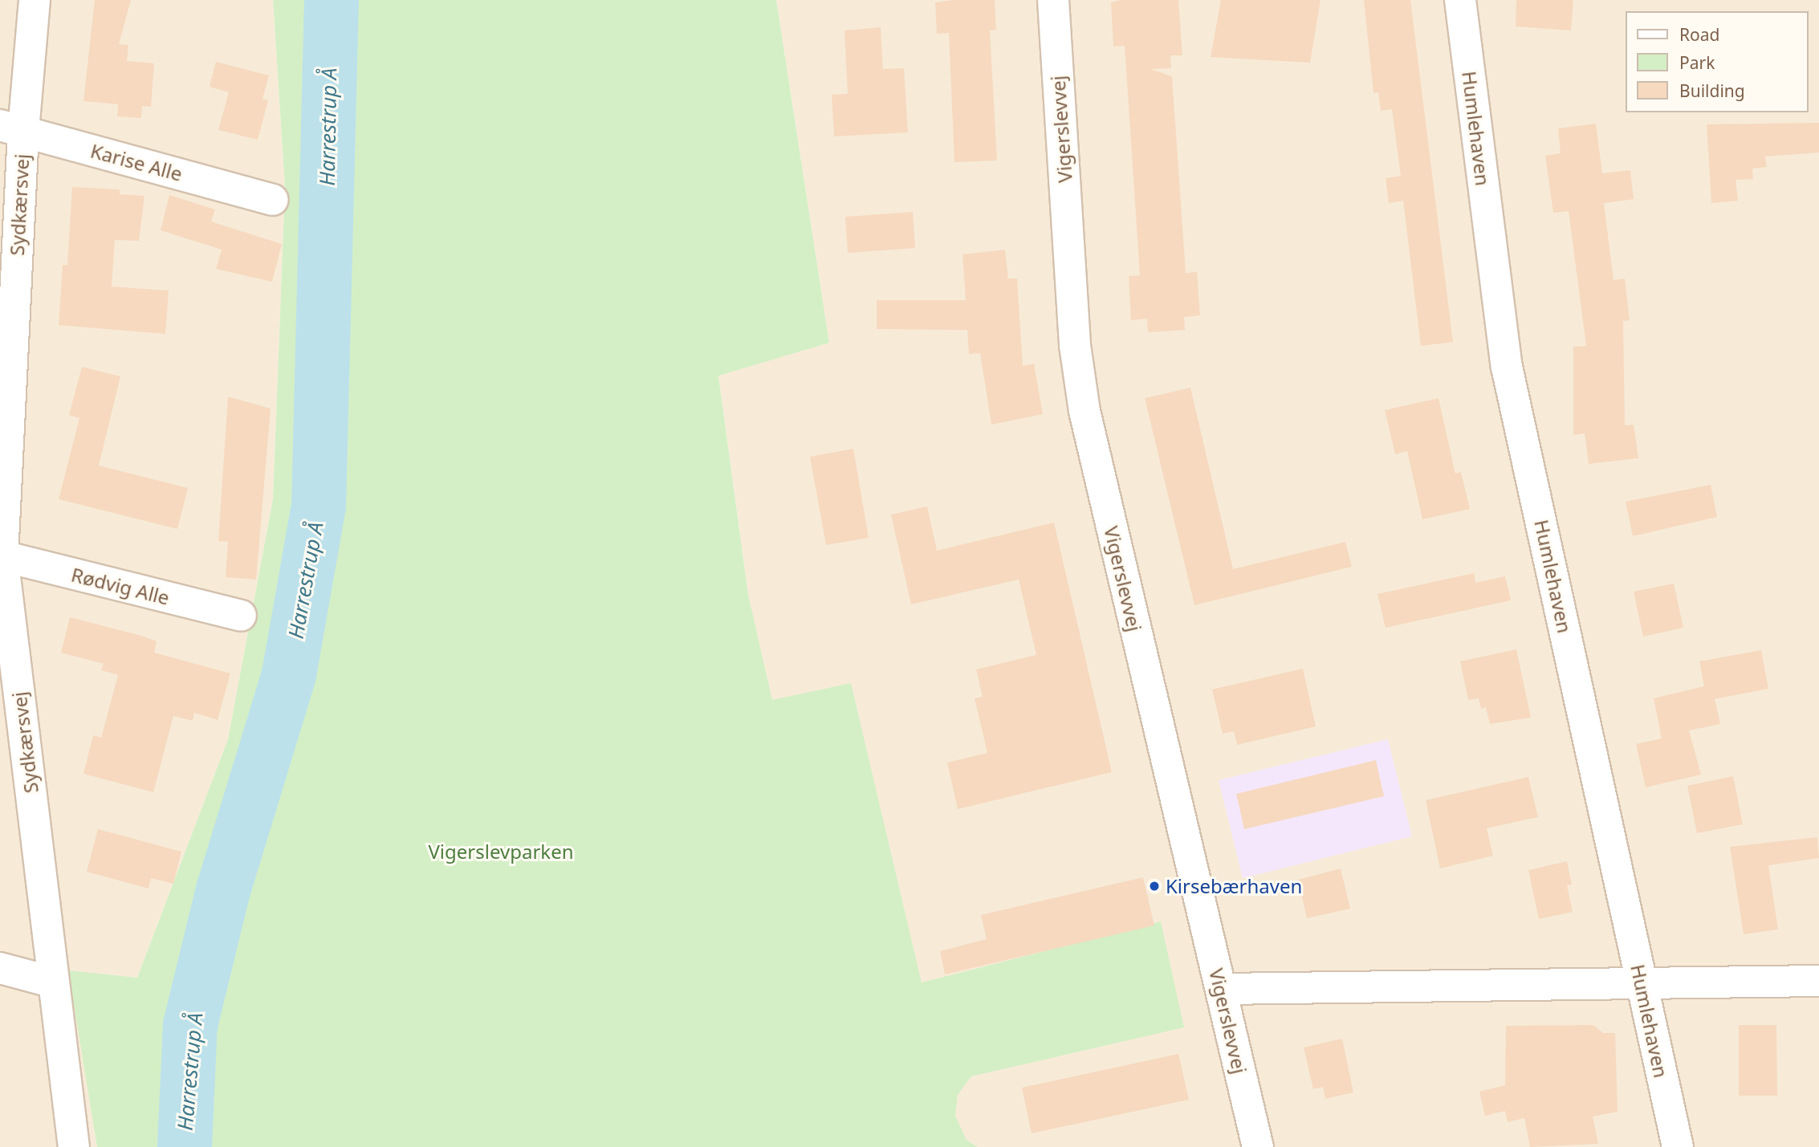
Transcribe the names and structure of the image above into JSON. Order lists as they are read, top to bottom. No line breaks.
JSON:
{"streets":{"street":["Humlehaven","Vigerslevvej","Karise Alle","Sydkærsvej","Rødvig Alle"]},"crossings":[["Karise Alle","Sydkærsvej"],["Sydkærsvej","Rødvig Alle"]],"water":["Harrestrup Å"],"parks":["Vigerslevparken"],"places":["Kirsebærhaven"],"legend":["Road","Park","Building"]}
